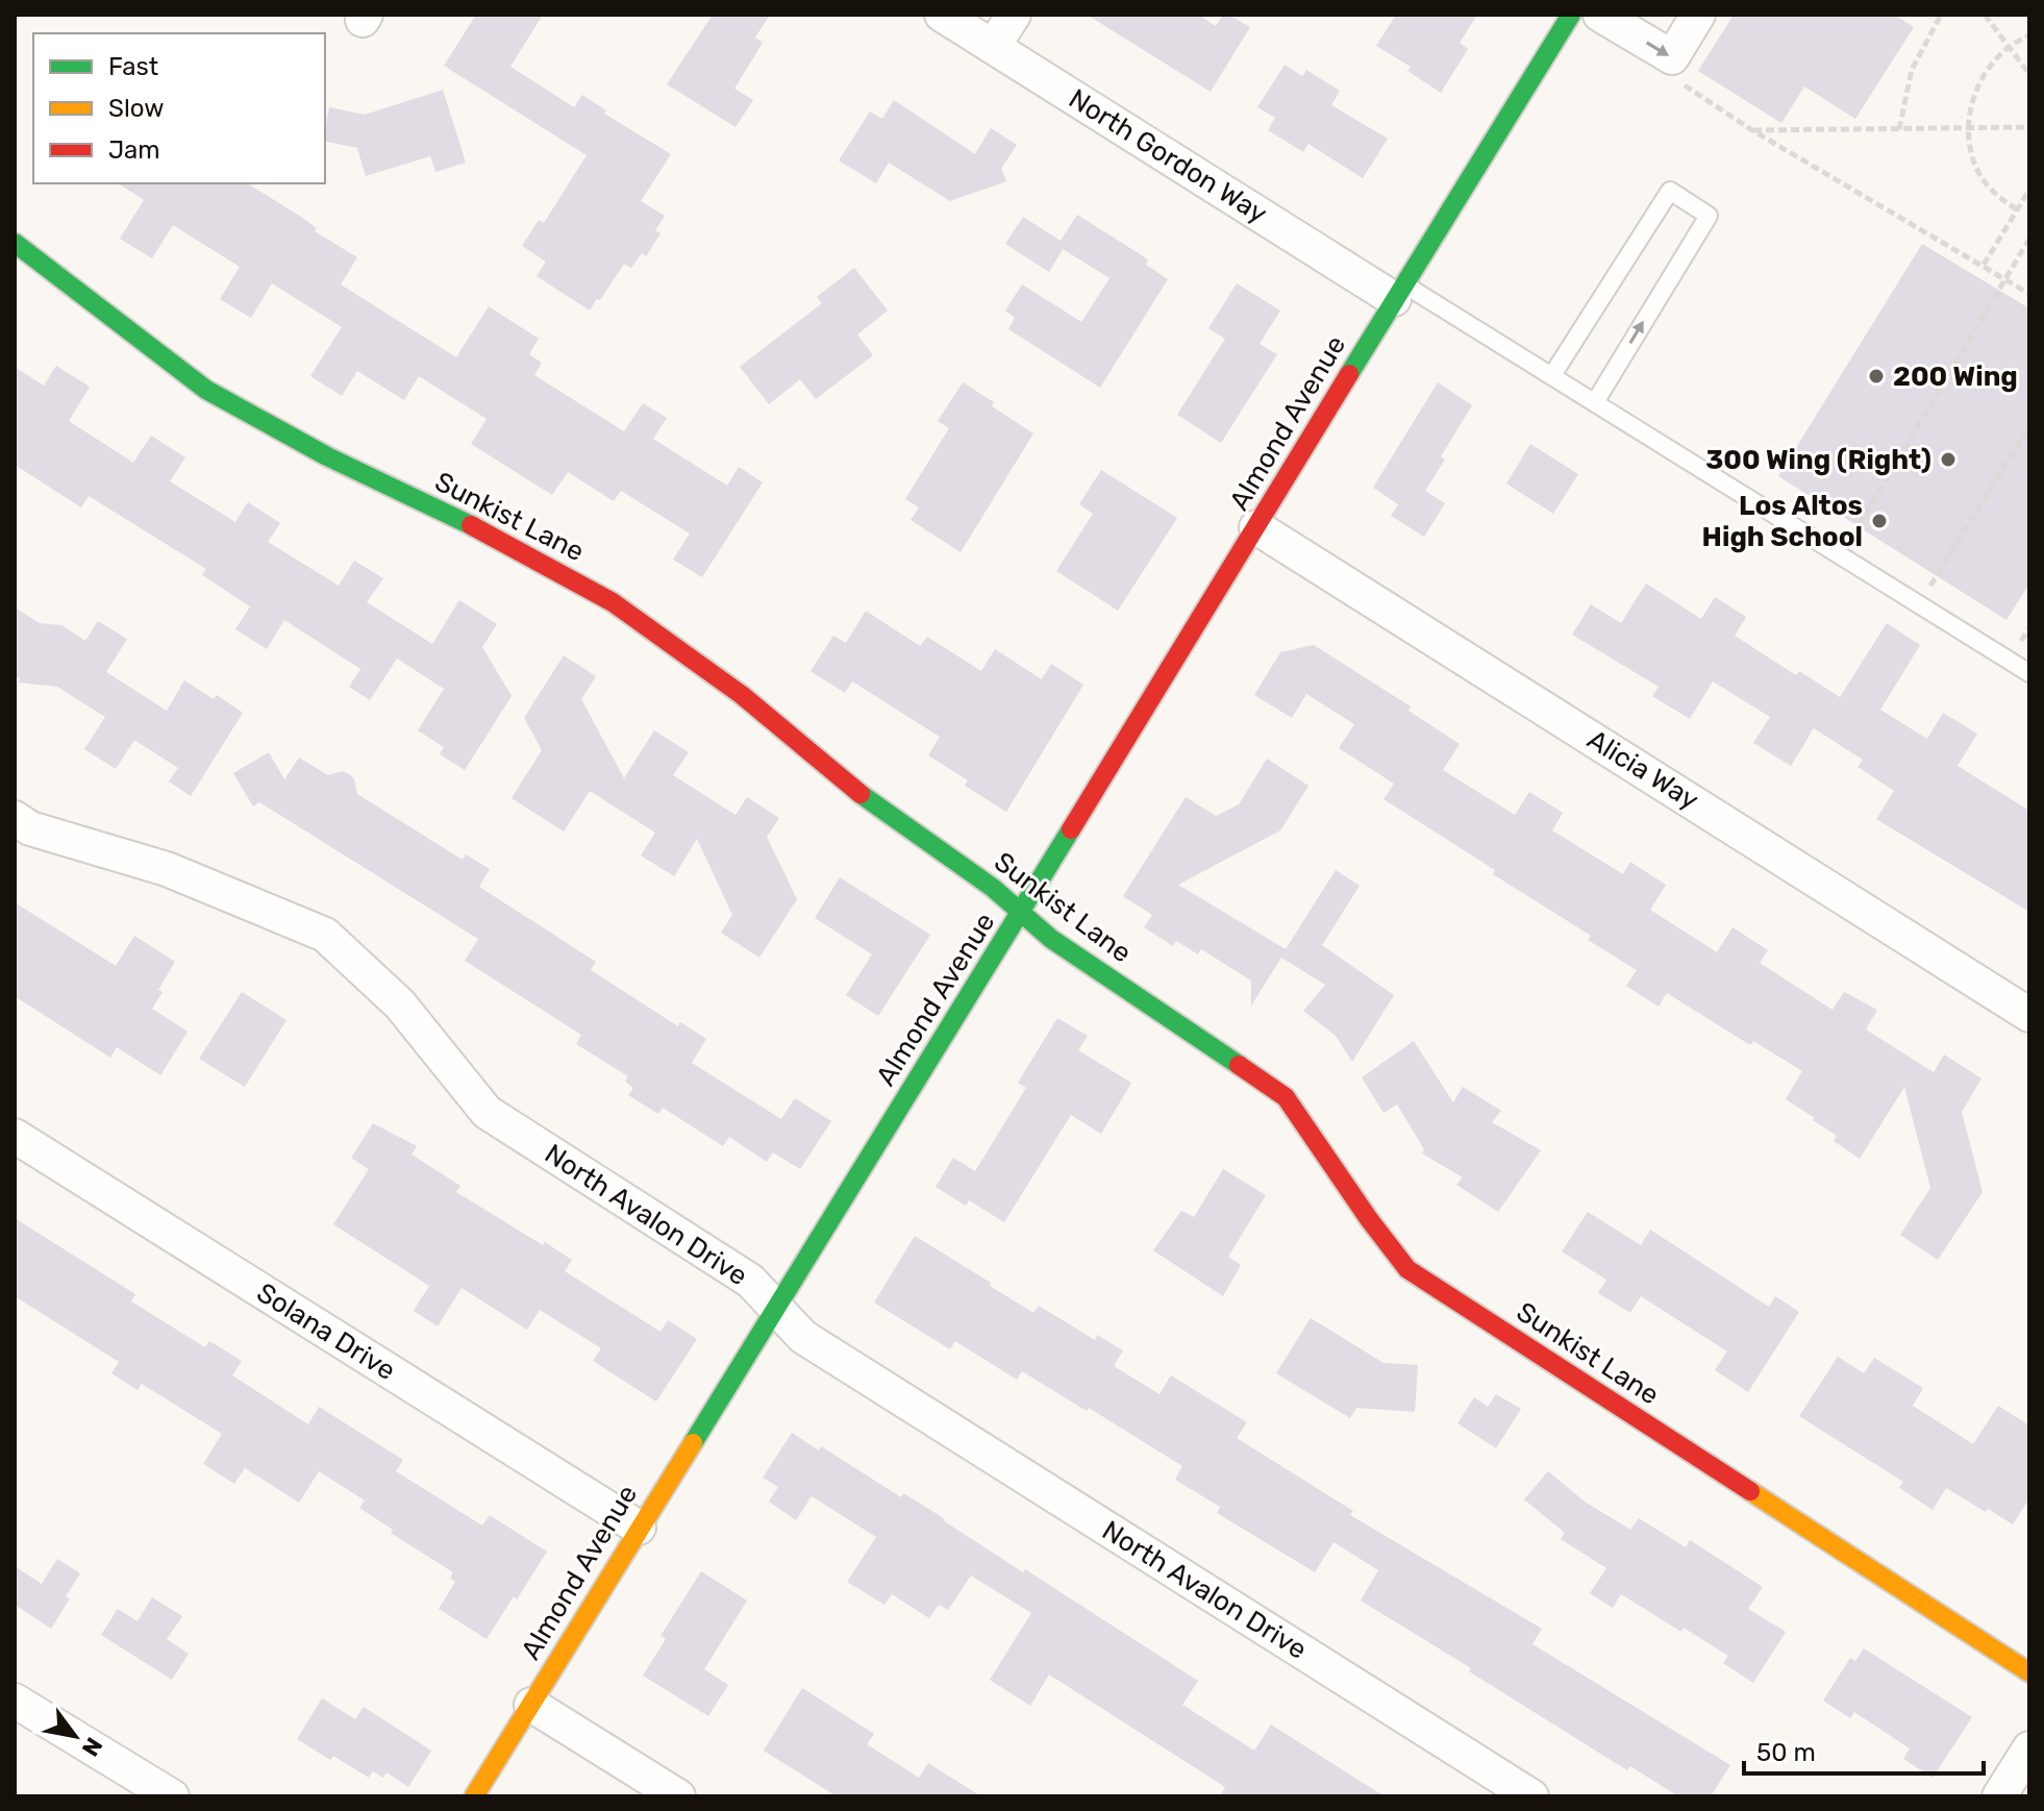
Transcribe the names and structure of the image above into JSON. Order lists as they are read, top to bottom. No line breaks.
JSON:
{"streets":{"street":["North Gordon Way","Almond Avenue","Sunkist Lane","Alicia Way","North Avalon Drive","Solana Drive"]},"crossings":[["North Gordon Way","Almond Avenue"],["Almond Avenue","Sunkist Lane"],["Almond Avenue","Alicia Way"],["Almond Avenue","North Avalon Drive"],["Almond Avenue","Solana Drive"]],"places":["200 Wing","300 Wing (Right)","Los Altos High School"],"legend":["Fast","Slow","Jam"],"scale_bar":"50 m","north":"bottom right"}
